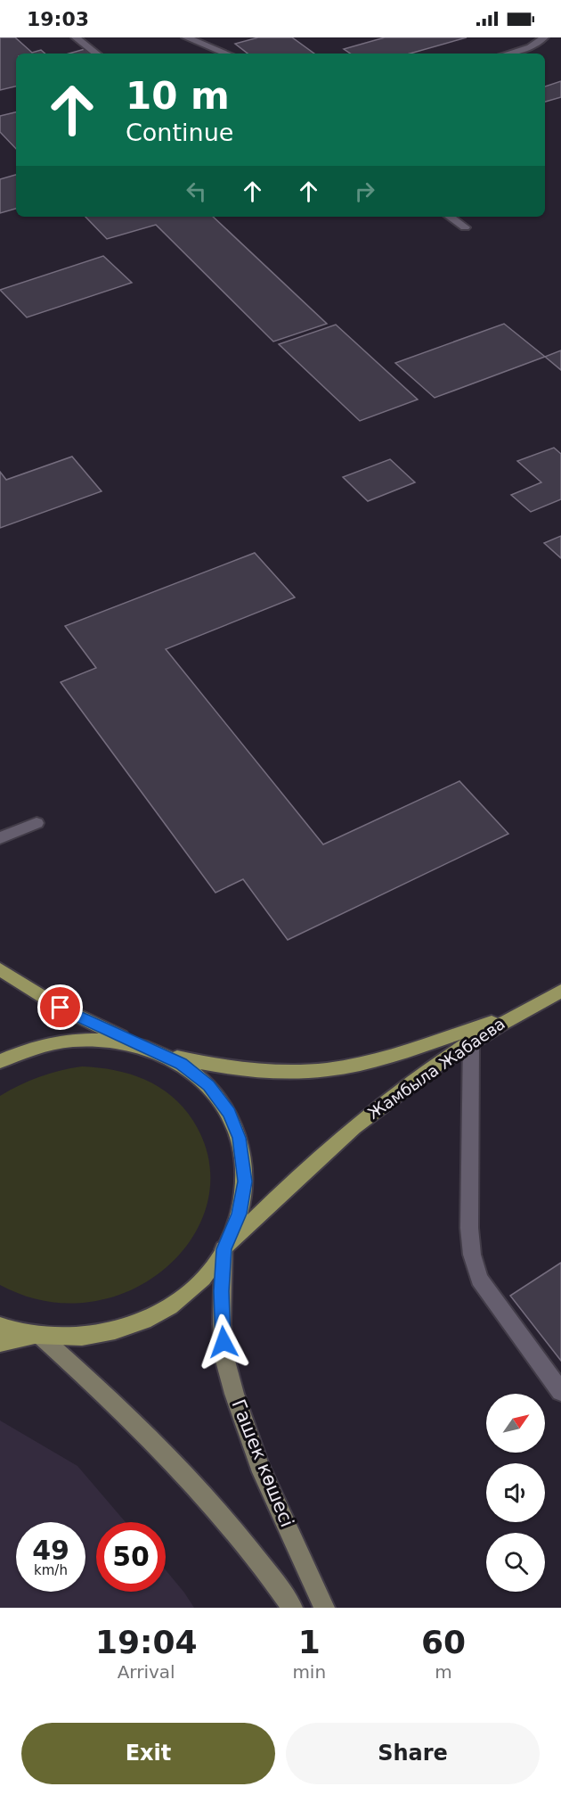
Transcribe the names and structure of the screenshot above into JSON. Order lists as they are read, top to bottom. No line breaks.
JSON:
{"streets":{"main road":["Жамбыла Жабаева","Гашек көшесі"]},"crossings":[["Жамбыла Жабаева","Гашек көшесі"]],"north":"top right","page":{"status":"19:03","turn":["10 m","Continue"],"speed":"49 km/h","limit":"50","eta":["19:04","Arrival","1","min","60","m"],"buttons":["Exit","Share"]}}
